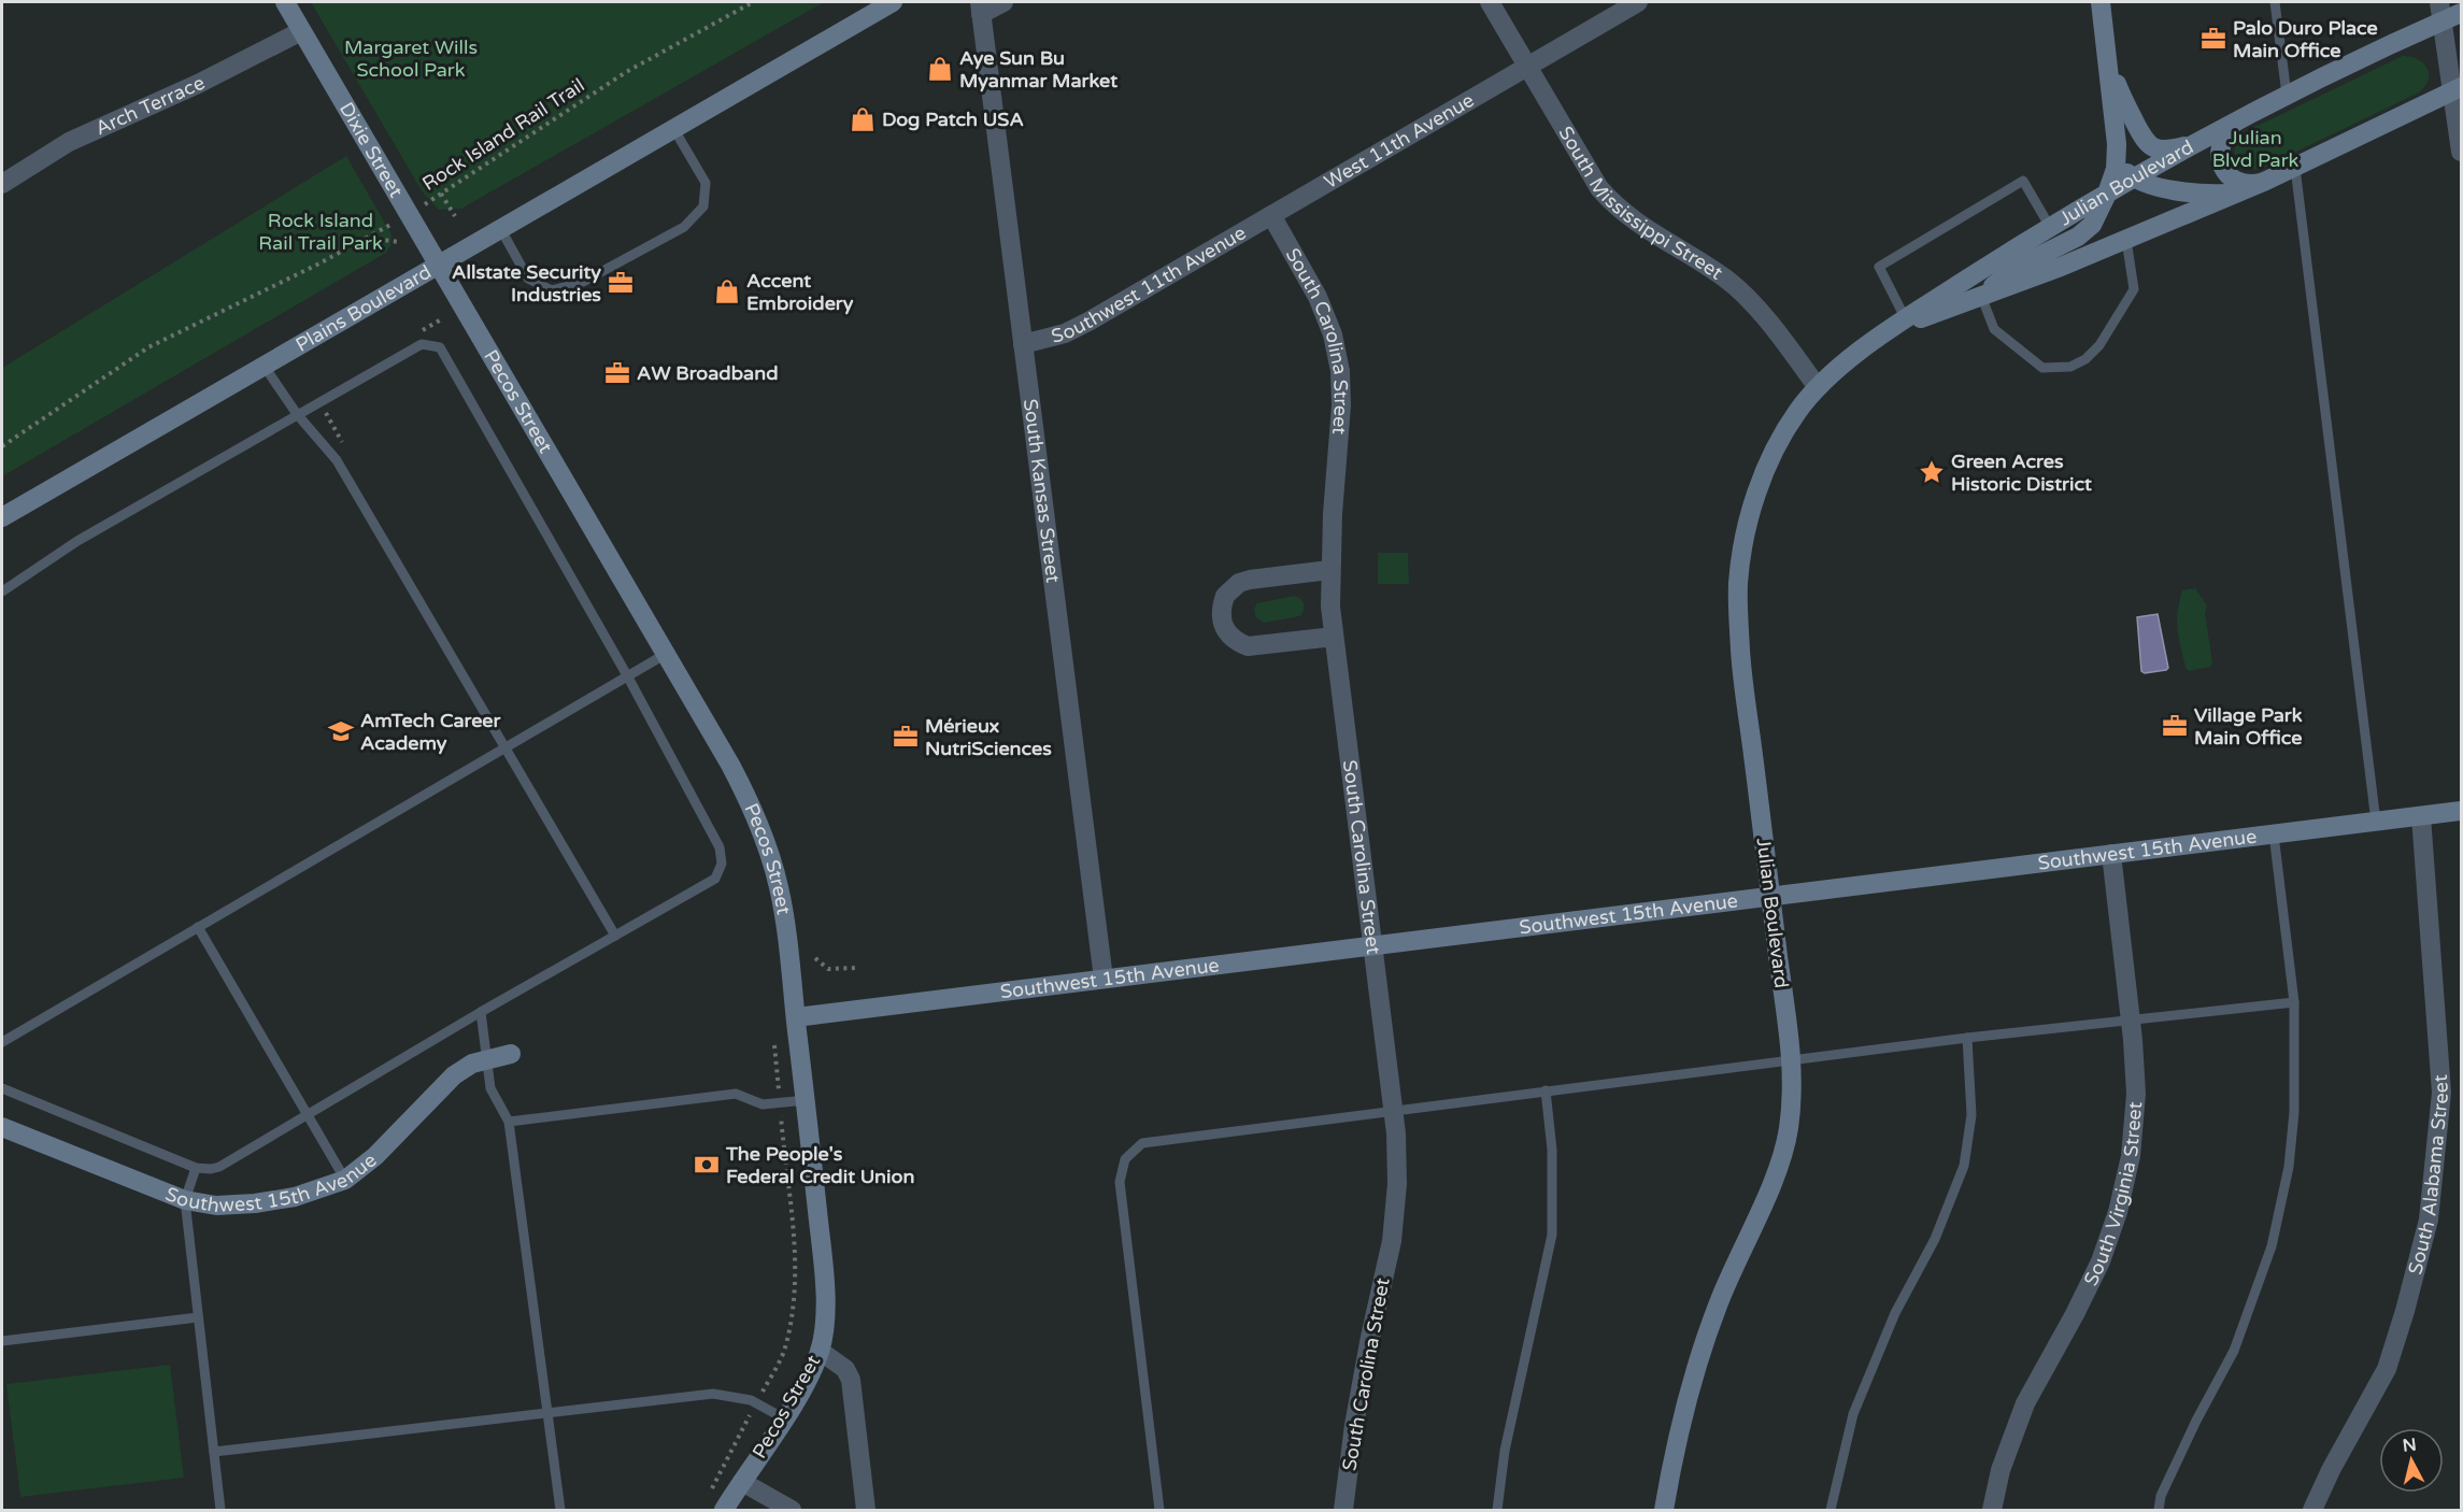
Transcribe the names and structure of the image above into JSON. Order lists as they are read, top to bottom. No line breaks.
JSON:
{"streets":{"main road":["Dixie Street","Julian Boulevard","Plains Boulevard","Pecos Street","Southwest 15th Avenue"],"street":["Arch Terrace","West 11th Avenue","South Mississippi Street","Southwest 11th Avenue","South Carolina Street","South Kansas Street","South Alabama Street","South Virginia Street"],"path":["Rock Island Rail Trail"]},"crossings":[["Arch Terrace","Dixie Street"],["Rock Island Rail Trail","Dixie Street"],["West 11th Avenue","South Mississippi Street"],["West 11th Avenue","Southwest 11th Avenue"],["West 11th Avenue","South Carolina Street"],["Dixie Street","Plains Boulevard"],["Dixie Street","Pecos Street"],["Julian Boulevard","South Mississippi Street"],["Julian Boulevard","Southwest 15th Avenue"],["Southwest 11th Avenue","South Carolina Street"],["Southwest 11th Avenue","South Kansas Street"],["Plains Boulevard","Pecos Street"],["South Carolina Street","Southwest 15th Avenue"],["Pecos Street","Southwest 15th Avenue"],["South Kansas Street","Southwest 15th Avenue"],["Southwest 15th Avenue","South Alabama Street"],["Southwest 15th Avenue","South Virginia Street"]],"parks":["Margaret Wills School Park","Julian Blvd Park","Rock Island Rail Trail Park"],"places":{"office":["Palo Duro Place Main Office","Allstate Security Industries","AW Broadband","Village Park Main Office","Mérieux NutriSciences"],"shop":["Aye Sun Bu Myanmar Market","Dog Patch USA","Accent Embroidery"],"place":["Green Acres Historic District"],"school or university":["AmTech Career Academy"],"bank":["The People's Federal Credit Union"]},"north":"top"}
